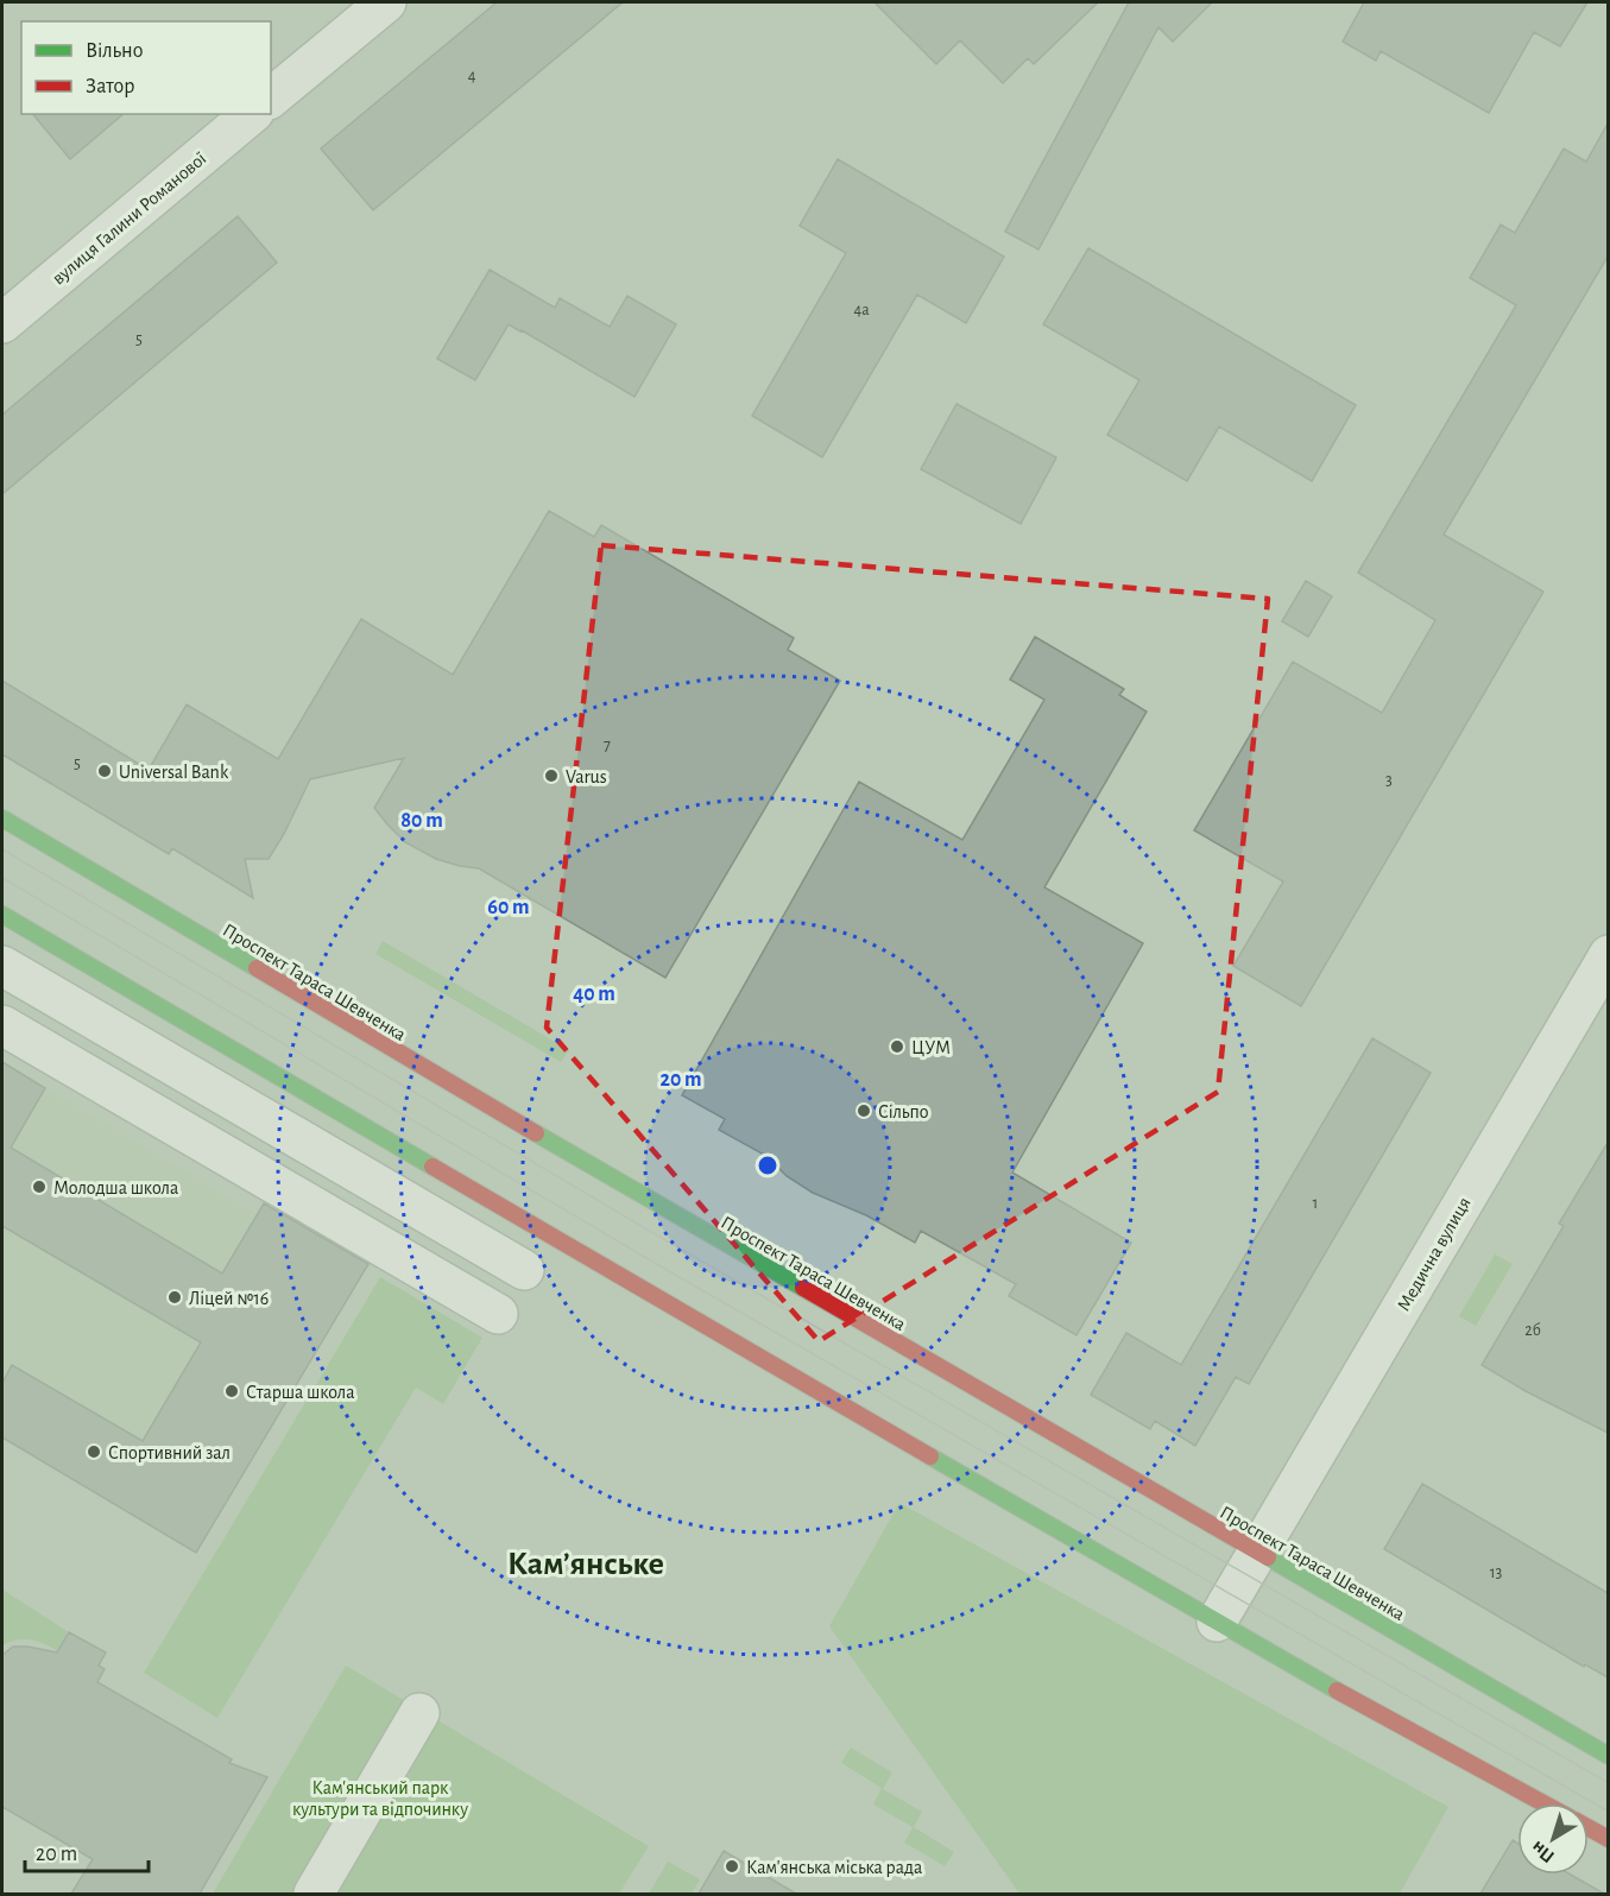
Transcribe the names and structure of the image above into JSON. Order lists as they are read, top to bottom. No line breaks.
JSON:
{"streets":{"main road":["Проспект Тараса Шевченка"],"street":["вулиця Галини Романової","Медична вулиця"]},"crossings":[["Проспект Тараса Шевченка","Медична вулиця"]],"districts":["Кам’янське"],"parks":["Кам'янський парк культури та відпочинку"],"places":["Universal Bank","Varus","ЦУМ","Сільпо","Молодша школа","Ліцей №16","Старша школа","Спортивний зал","Кам'янська міська рада"],"house_numbers":["4","4а","5","7","5","3","1","2б","13"],"legend":["Вільно","Затор"],"scale_bar":"20 m","north":"bottom left","rings":["80 m","60 m","40 m","20 m"]}
